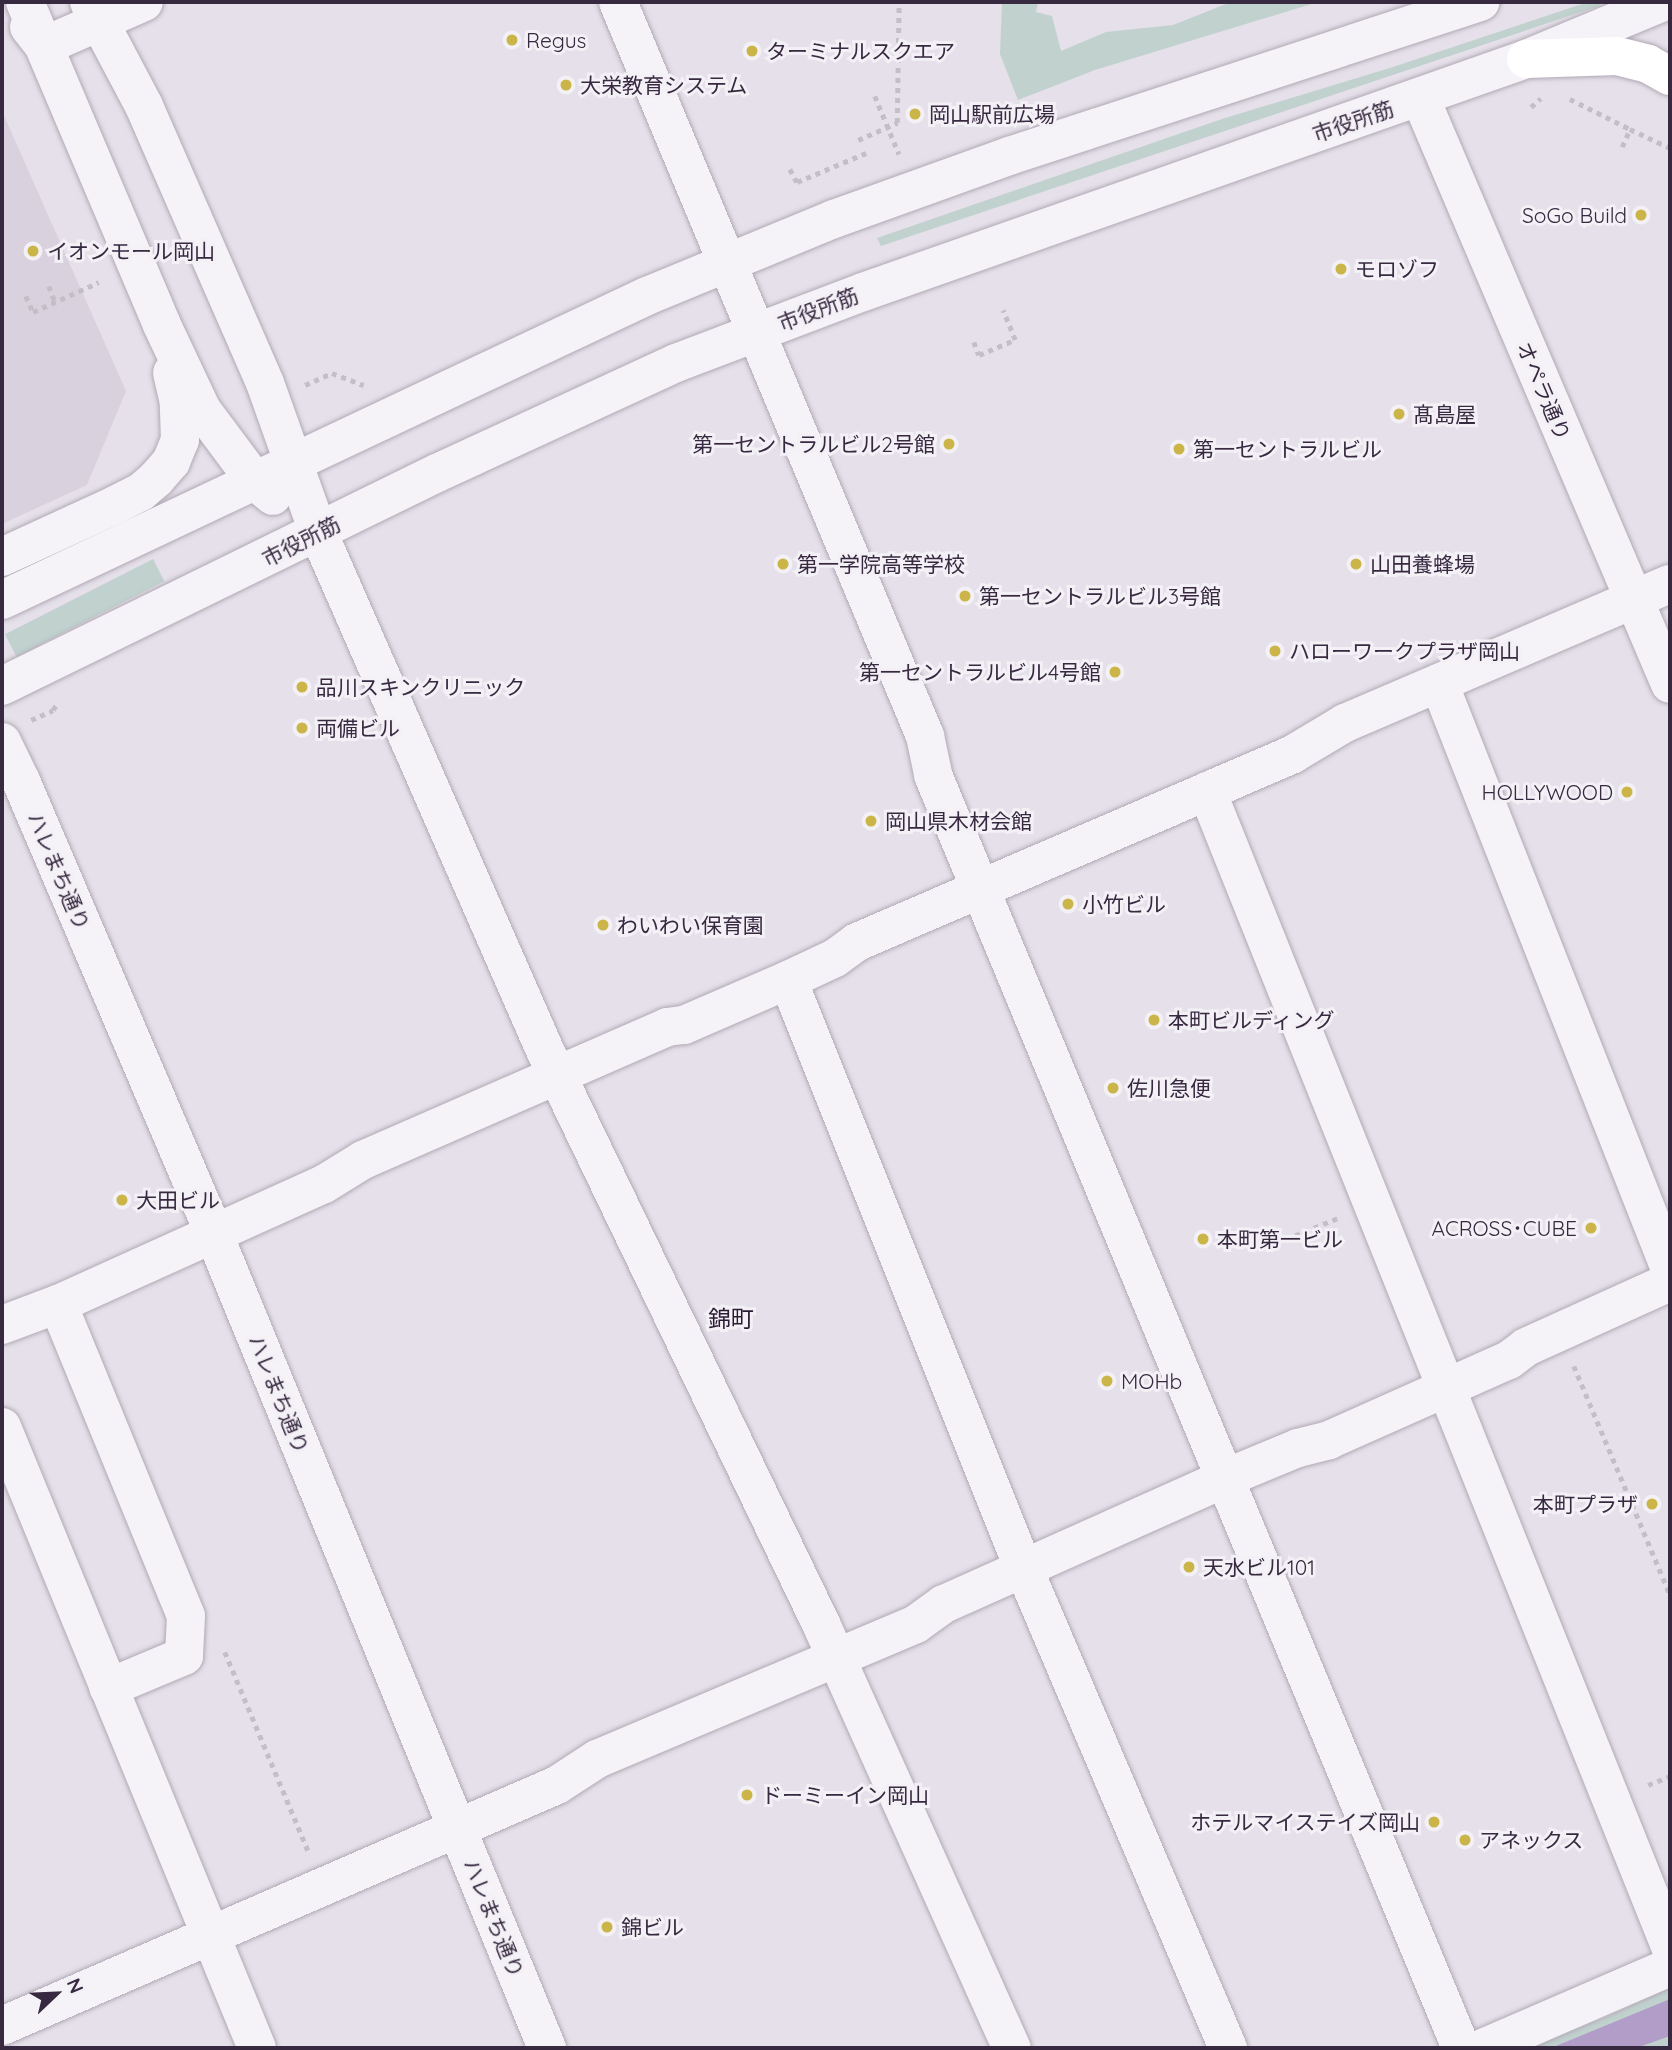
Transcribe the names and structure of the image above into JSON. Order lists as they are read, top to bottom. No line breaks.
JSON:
{"streets":{"street":["市役所筋","オペラ通り","ハレまち通り"]},"crossings":[["市役所筋","オペラ通り"]],"districts":["錦町"],"places":["Regus","ターミナルスクエア","大栄教育システム","岡山駅前広場","SoGo Build","イオンモール岡山","モロゾフ","髙島屋","第一セントラルビル2号館","第一セントラルビル","第一学院高等学校","山田養蜂場","第一セントラルビル3号館","ハローワークプラザ岡山","第一セントラルビル4号館","品川スキンクリニック","両備ビル","HOLLYWOOD","岡山県木材会館","小竹ビル","わいわい保育園","本町ビルディング","佐川急便","大田ビル","ACROSS･CUBE","本町第一ビル","MOHb","本町プラザ","天水ビル101","ドーミーイン岡山","ホテルマイステイズ岡山","アネックス","錦ビル"],"north":"top right"}
